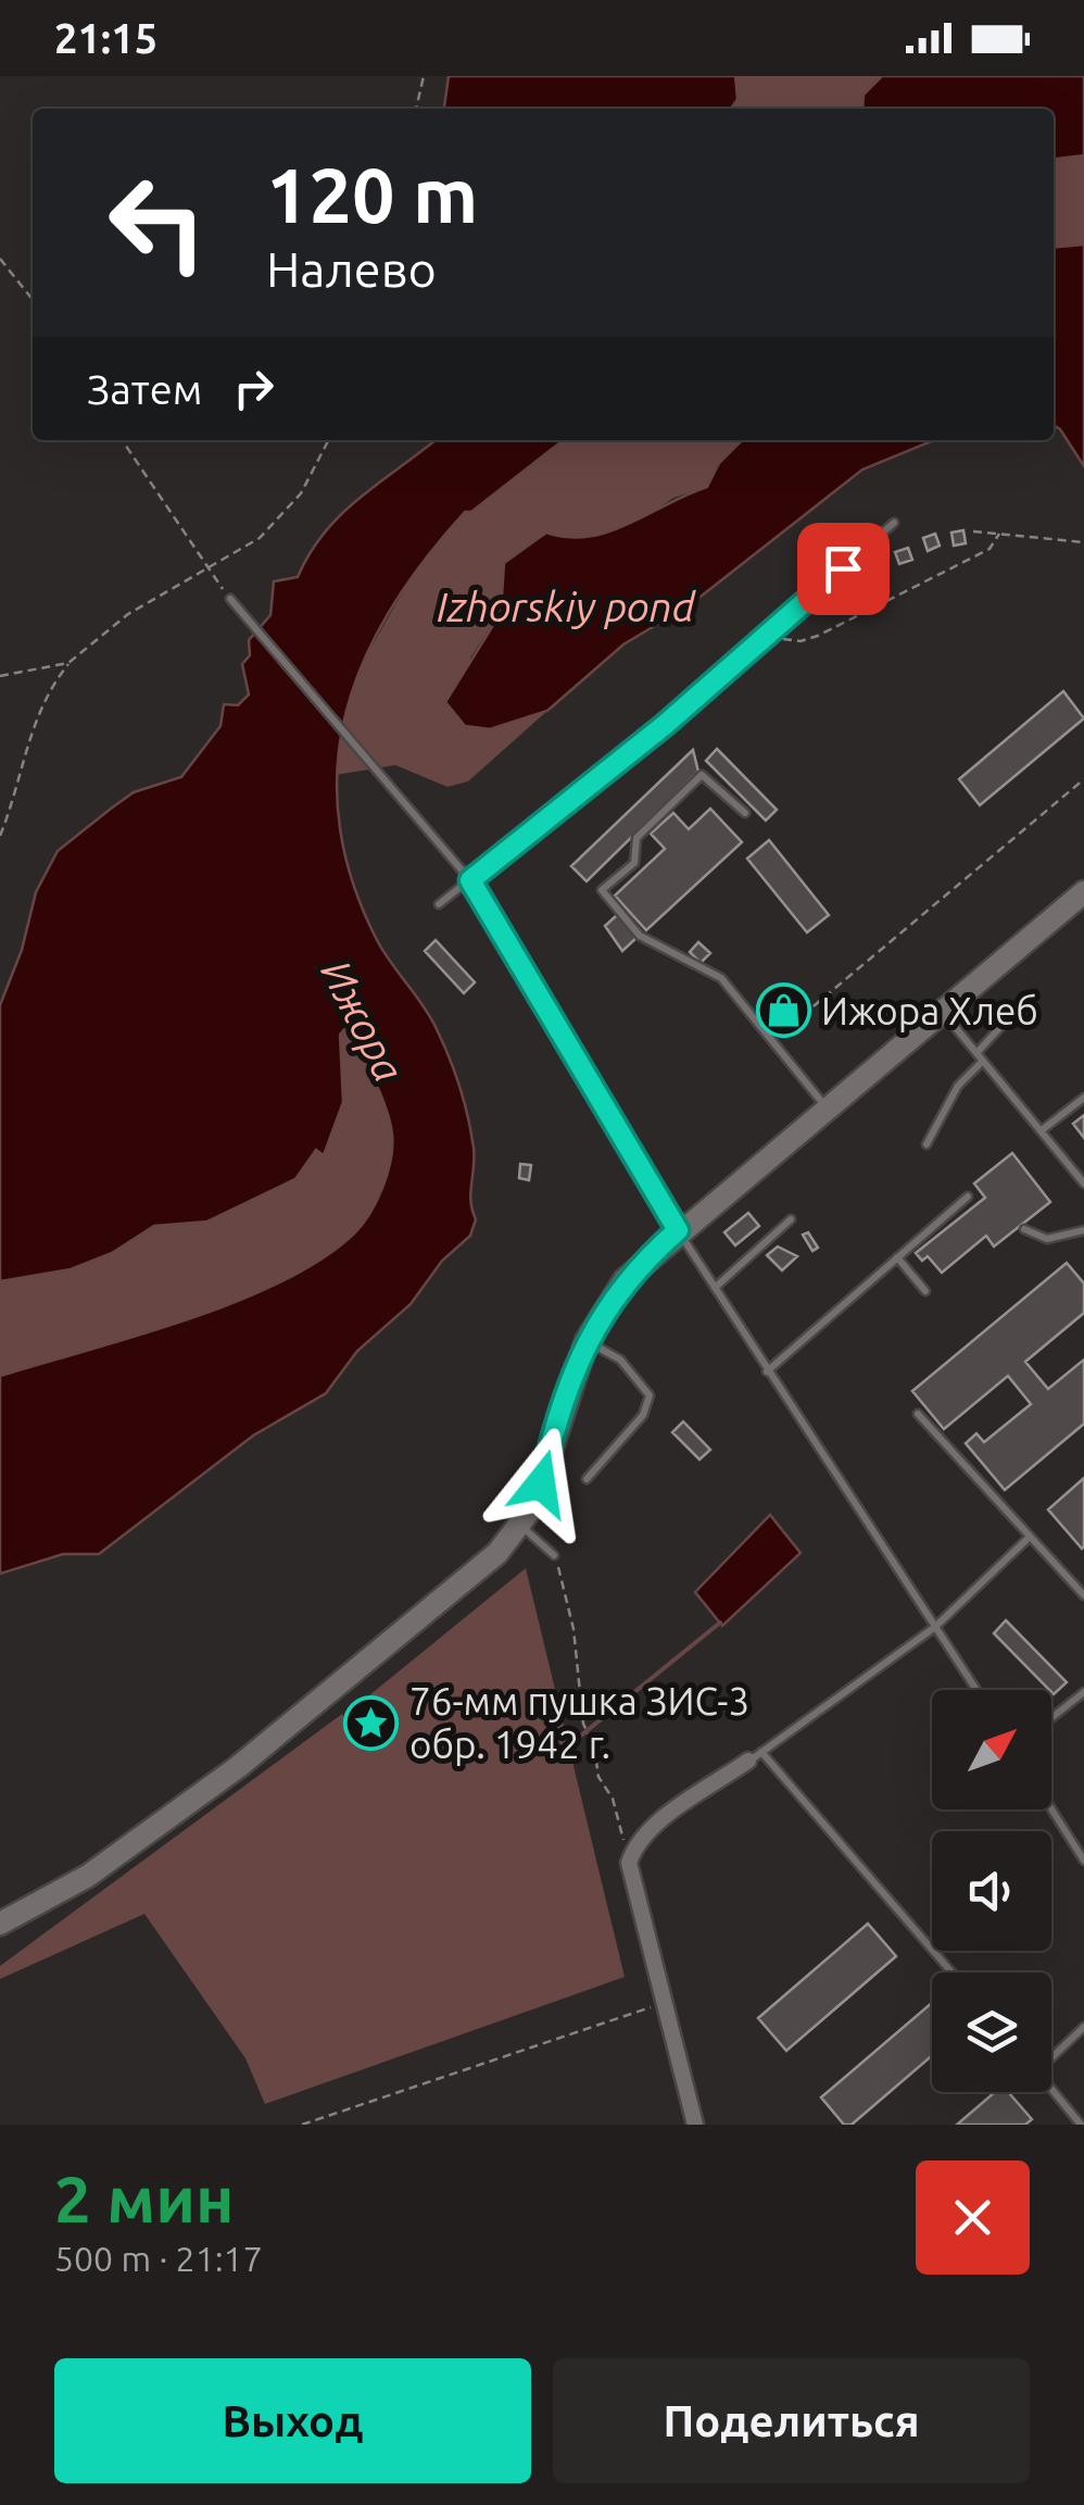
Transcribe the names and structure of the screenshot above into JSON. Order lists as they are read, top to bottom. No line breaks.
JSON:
{"water":["Izhorskiy pond","Ижора"],"places":{"shop":["Ижора Хлеб"],"place":["76-мм пушка ЗИС-3 обр. 1942 г."]},"north":"top right","page":{"status":"21:15","turn":["120 m","Налево"],"then":"Затем","heading":["2 мин","500 m · 21:17"],"buttons":["Выход","Поделиться"]}}
